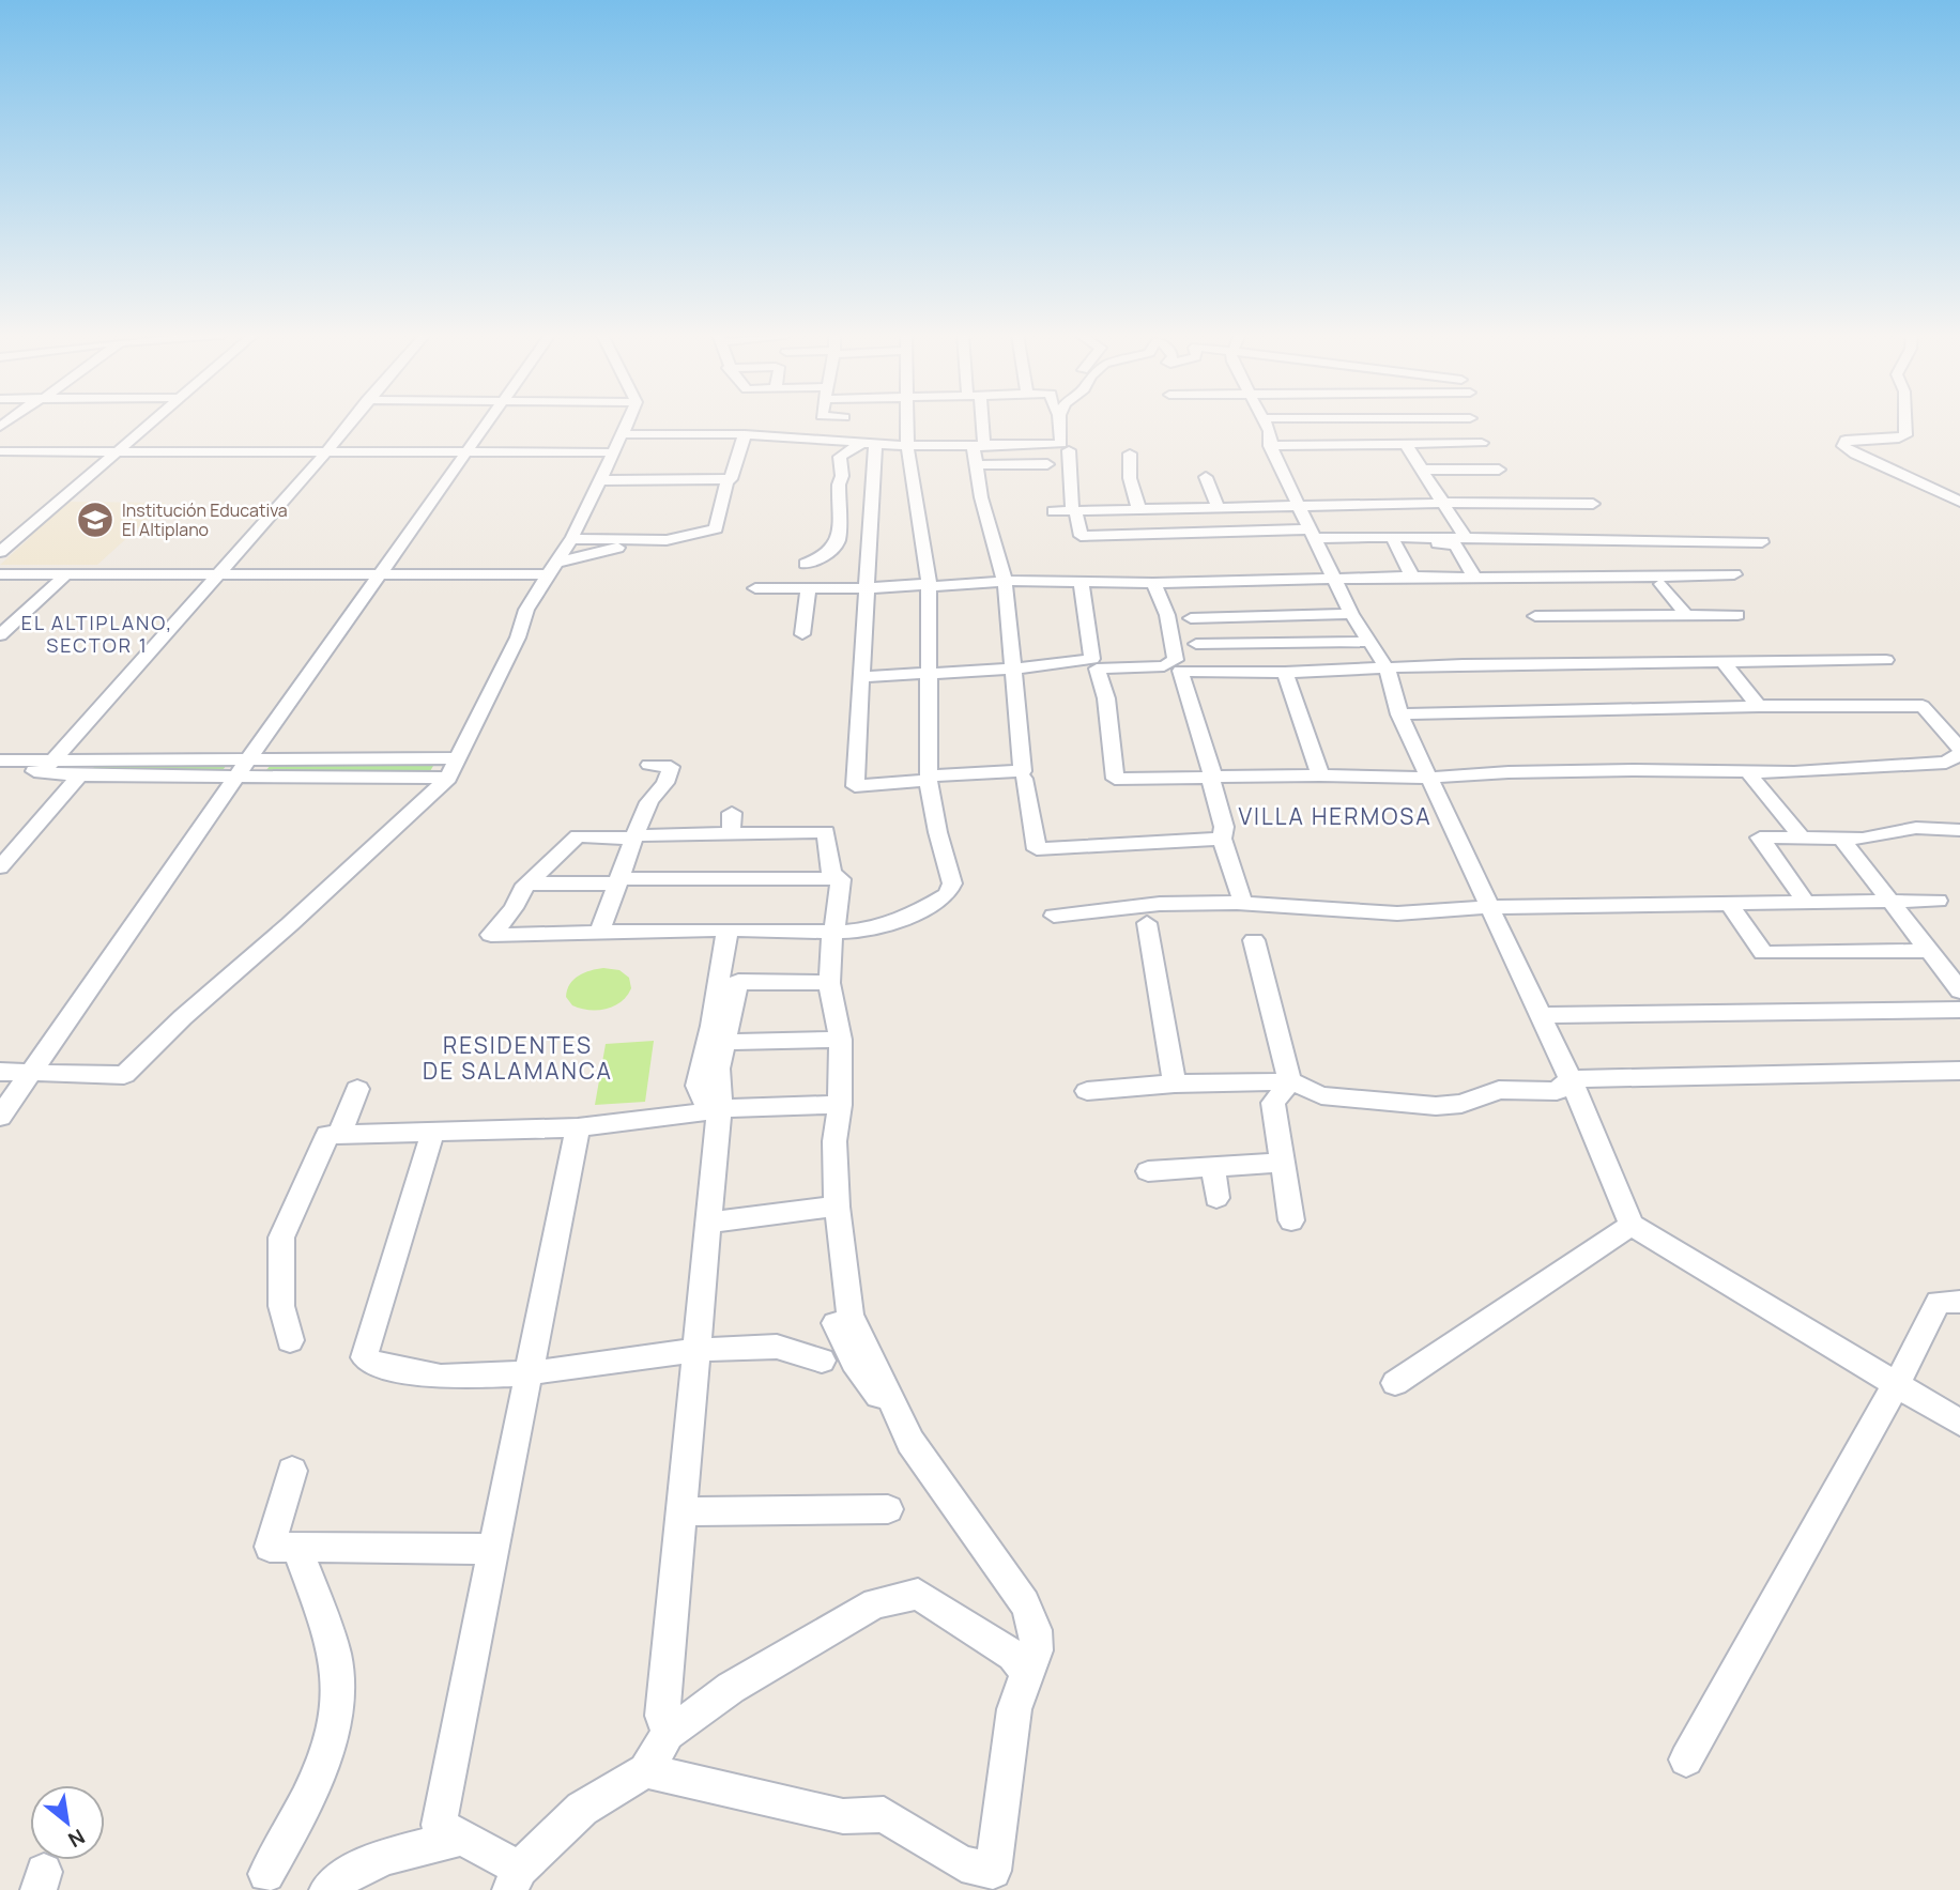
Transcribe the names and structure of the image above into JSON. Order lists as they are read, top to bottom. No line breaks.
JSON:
{"districts":["EL ALTIPLANO, SECTOR 1","VILLA HERMOSA","RESIDENTES DE SALAMANCA"],"places":{"school or university":["Institución Educativa El Altiplano"]},"north":"bottom right"}
